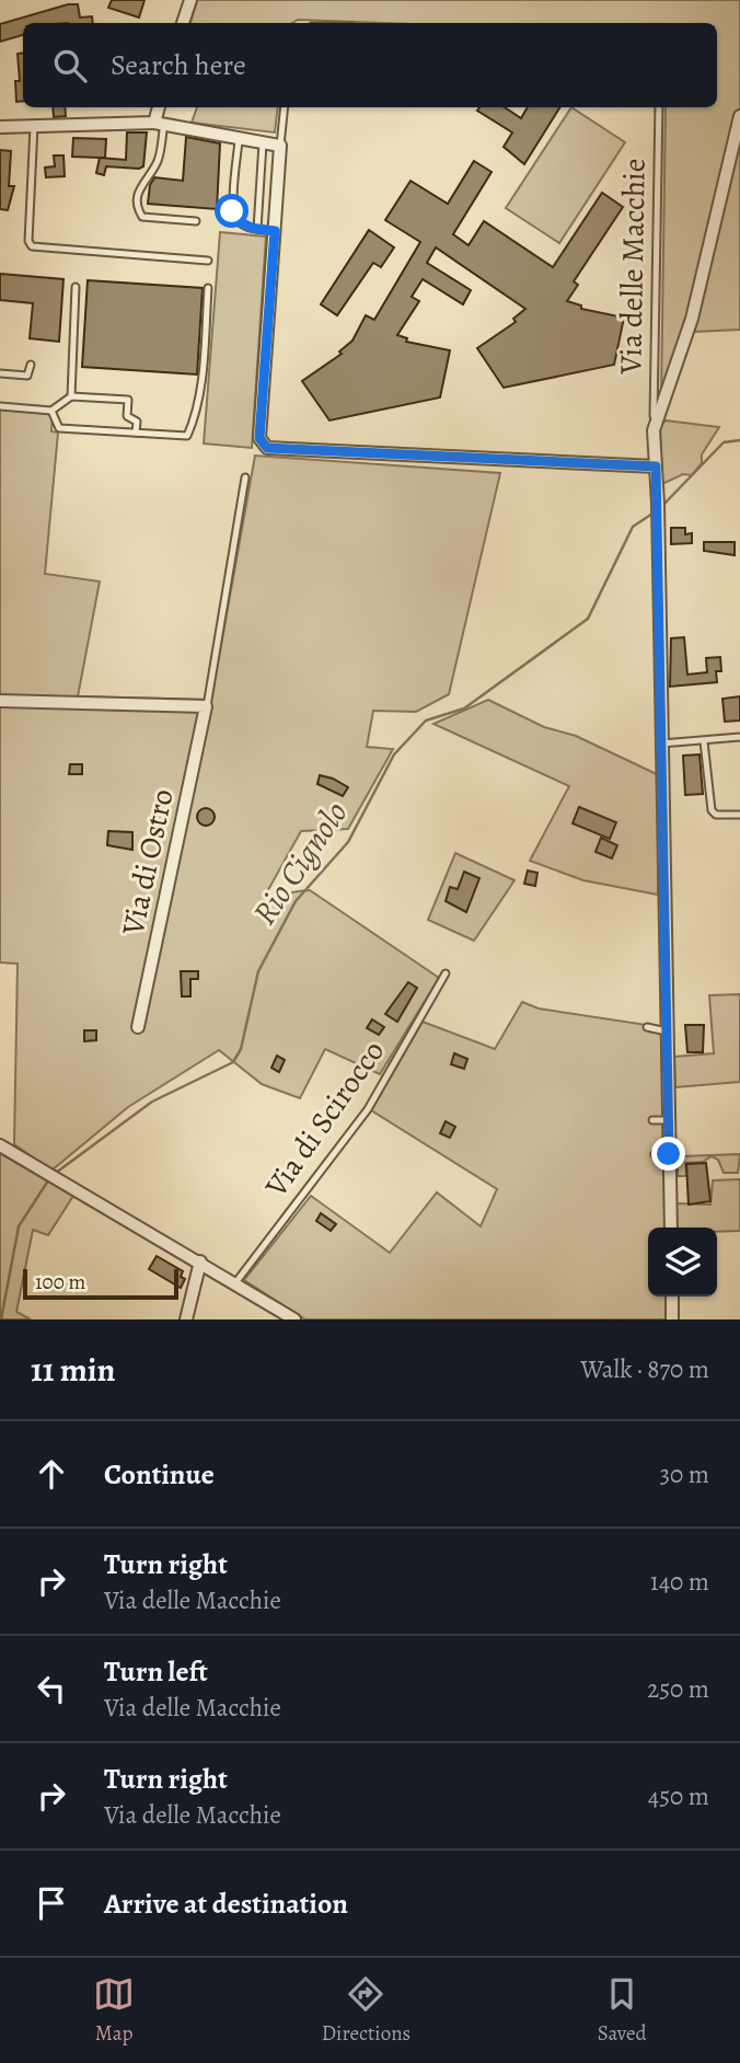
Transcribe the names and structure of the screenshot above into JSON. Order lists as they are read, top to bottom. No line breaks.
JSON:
{"streets":{"street":["Via delle Macchie","Via di Ostro"],"lane":["Via di Scirocco"]},"water":["Rio Cignolo"],"scale_bar":"100 m","page":{"search":"Search here","scale":"100 m","heading":["11 min","Walk · 870 m"],"list":[["Continue","30 m"],["Turn right","Via delle Macchie","140 m"],["Turn left","Via delle Macchie","250 m"],["Turn right","Via delle Macchie","450 m"],"Arrive at destination"],"nav":["Map","Directions","Saved"]}}
